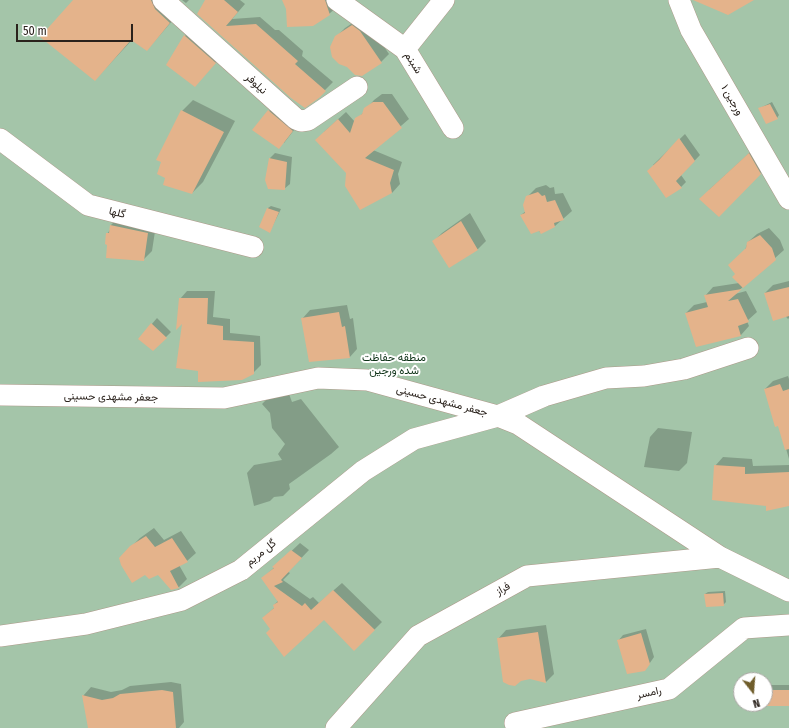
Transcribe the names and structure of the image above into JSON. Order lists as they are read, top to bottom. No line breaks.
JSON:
{"streets":{"street":["شبنم","نیلوفر","ورجین ۱","گلها","جعفر مشهدی حسینی","گل مریم","فراز","رامسر"]},"crossings":[["جعفر مشهدی حسینی","گل مریم"],["جعفر مشهدی حسینی","فراز"]],"parks":["منطقه حفاظت شده ورجین"],"scale_bar":"50 m","north":"bottom"}
